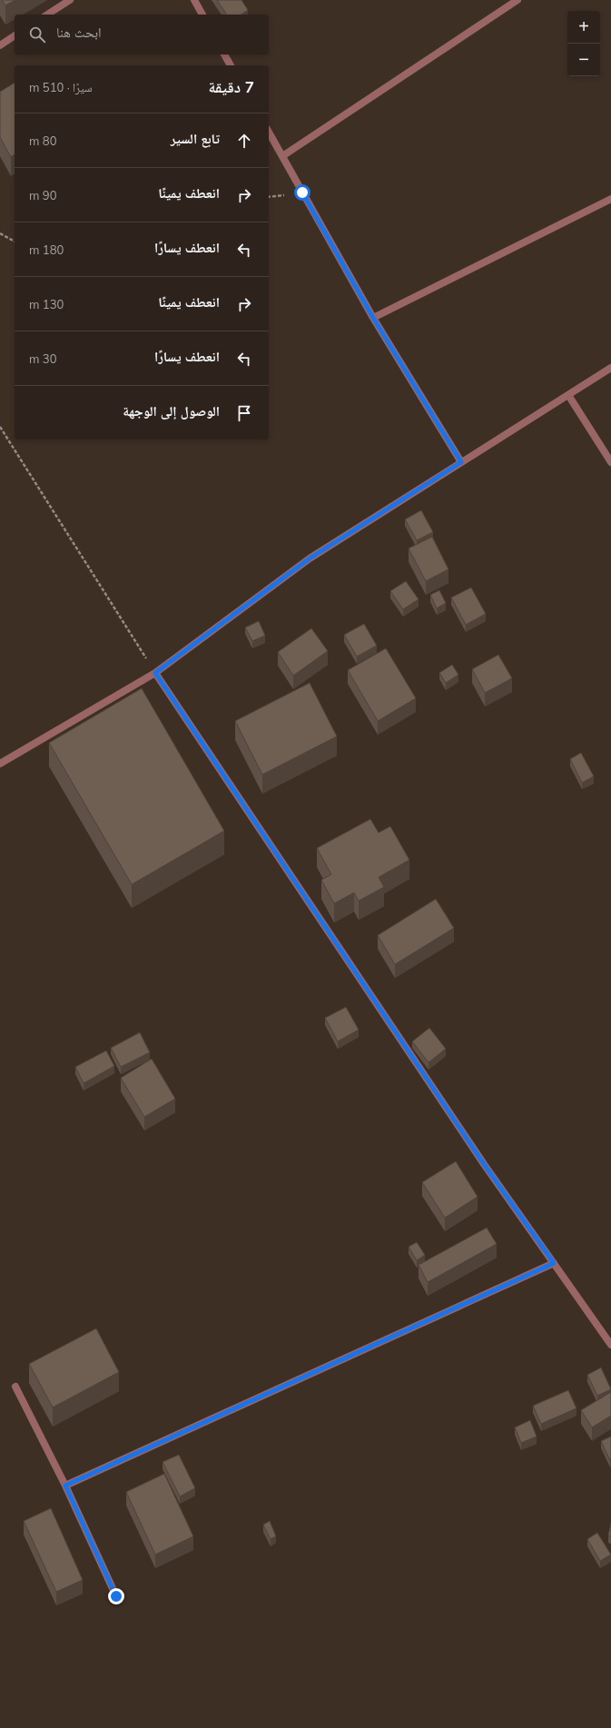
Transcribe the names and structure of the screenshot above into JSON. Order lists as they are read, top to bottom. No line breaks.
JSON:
{"page":{"map_buttons":["+","−"],"search":"ابحث هنا","heading":["7 دقيقة","سيرًا · 510 m"],"list":[["تابع السير","80 m"],["انعطف يمينًا","90 m"],["انعطف يسارًا","180 m"],["انعطف يمينًا","130 m"],["انعطف يسارًا","30 m"],"الوصول إلى الوجهة"]}}
